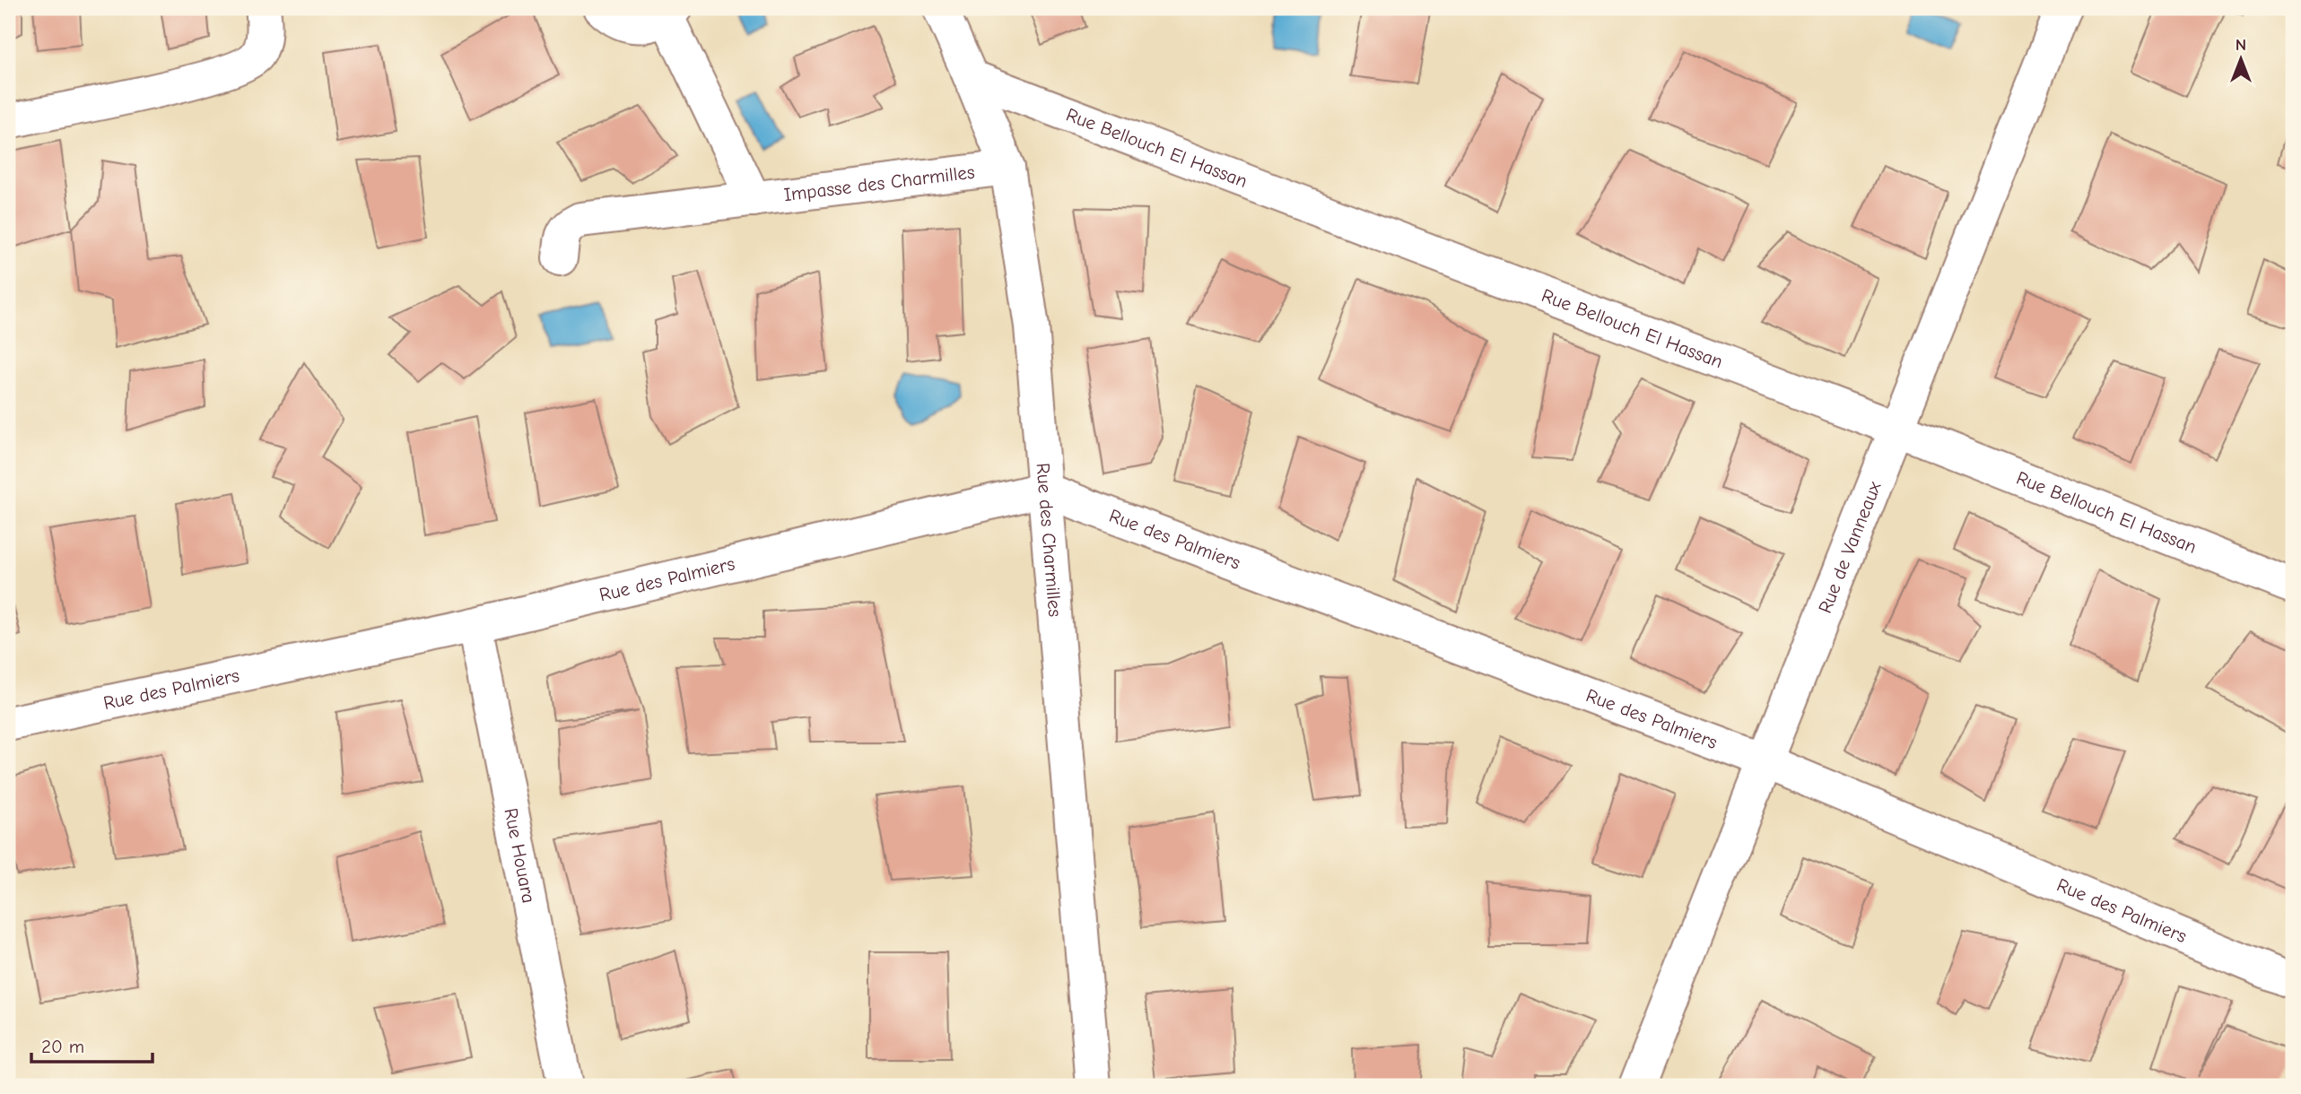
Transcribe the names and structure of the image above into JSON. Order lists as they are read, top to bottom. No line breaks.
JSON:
{"streets":{"street":["Rue Bellouch El Hassan","Impasse des Charmilles","Rue des Palmiers","Rue des Charmilles","Rue de Vanneaux","Rue Houara"]},"crossings":[["Rue Bellouch El Hassan","Rue des Charmilles"],["Rue Bellouch El Hassan","Rue de Vanneaux"],["Impasse des Charmilles","Rue des Charmilles"],["Rue des Palmiers","Rue des Charmilles"],["Rue des Palmiers","Rue de Vanneaux"],["Rue des Palmiers","Rue Houara"]],"scale_bar":"20 m","north":"top"}
